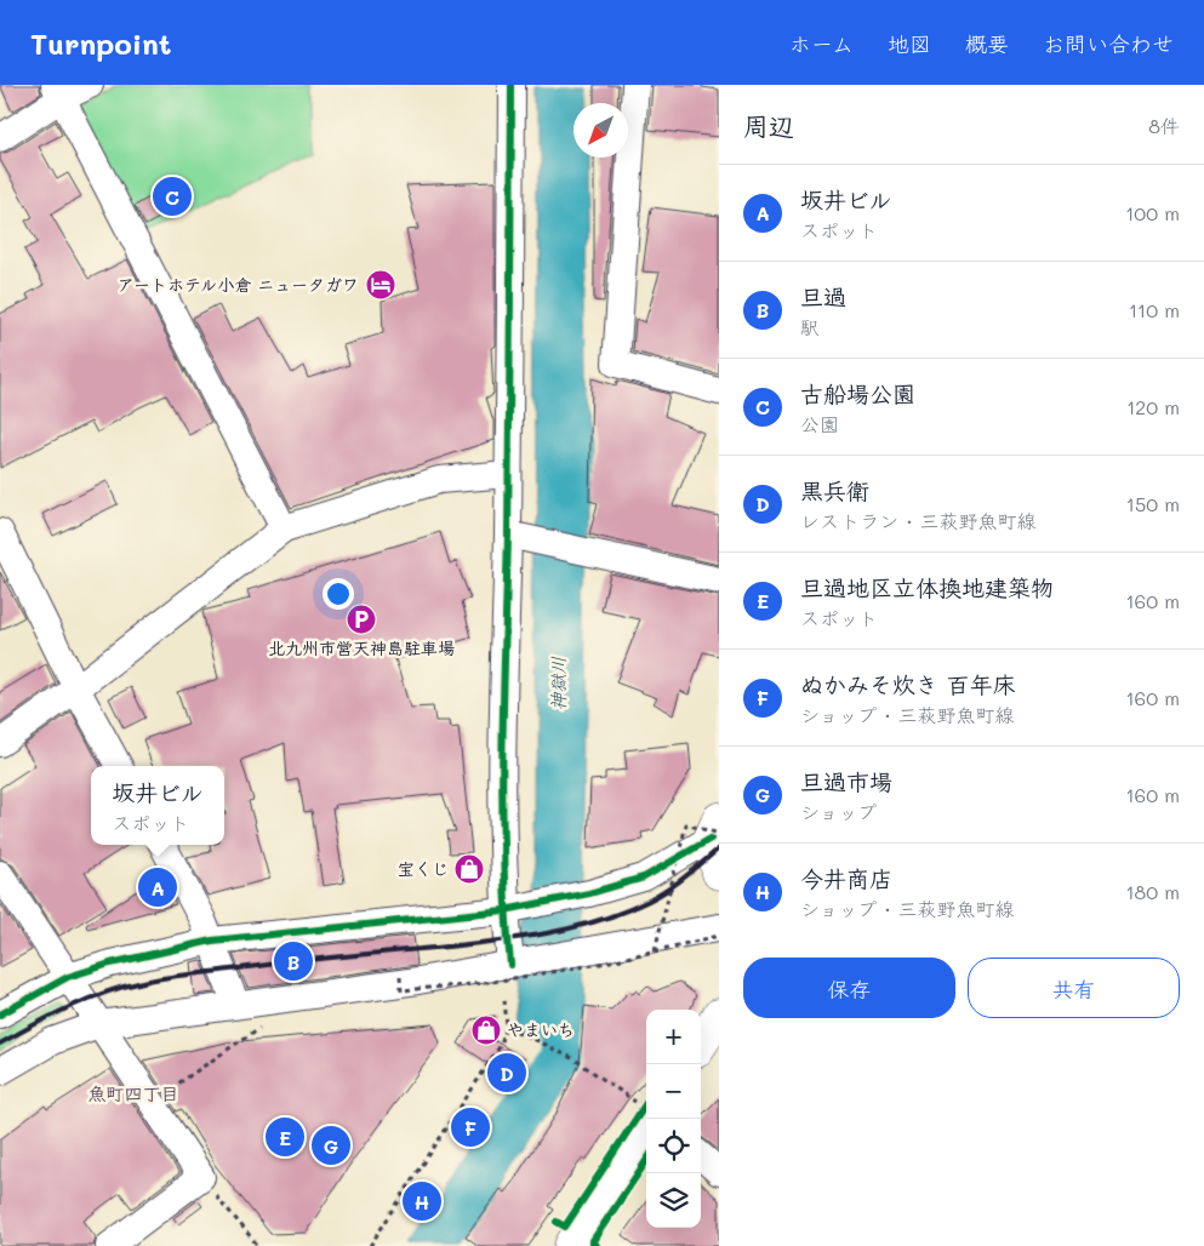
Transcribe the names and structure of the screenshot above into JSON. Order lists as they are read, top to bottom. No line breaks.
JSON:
{"districts":["魚町四丁目"],"water":["神獄川"],"places":{"hotel":["アートホテル小倉 ニュータガワ"],"parking":["北九州市営天神島駐車場"],"shop":["宝くじ","やまいち"]},"north":"bottom left","page":{"header":"Turnpoint","nav":["ホーム","地図","概要","お問い合わせ"],"heading":["周辺","8件"],"list":[{"mark":"A","name":"坂井ビル","note":"スポット","value":"100 m"},{"mark":"B","name":"旦過","note":"駅","value":"110 m"},{"mark":"C","name":"古船場公園","note":"公園","value":"120 m"},{"mark":"D","name":"黒兵衛","note":"レストラン · 三萩野魚町線","value":"150 m"},{"mark":"E","name":"旦過地区立体換地建築物","note":"スポット","value":"160 m"},{"mark":"F","name":"ぬかみそ炊き 百年床","note":"ショップ · 三萩野魚町線","value":"160 m"},{"mark":"G","name":"旦過市場","note":"ショップ","value":"160 m"},{"mark":"H","name":"今井商店","note":"ショップ · 三萩野魚町線","value":"180 m"}],"pins":["C","A","B","D","F","E","G","H"],"popup":["坂井ビル","スポット"],"buttons":["保存","共有"],"map_buttons":["+","−"]}}
